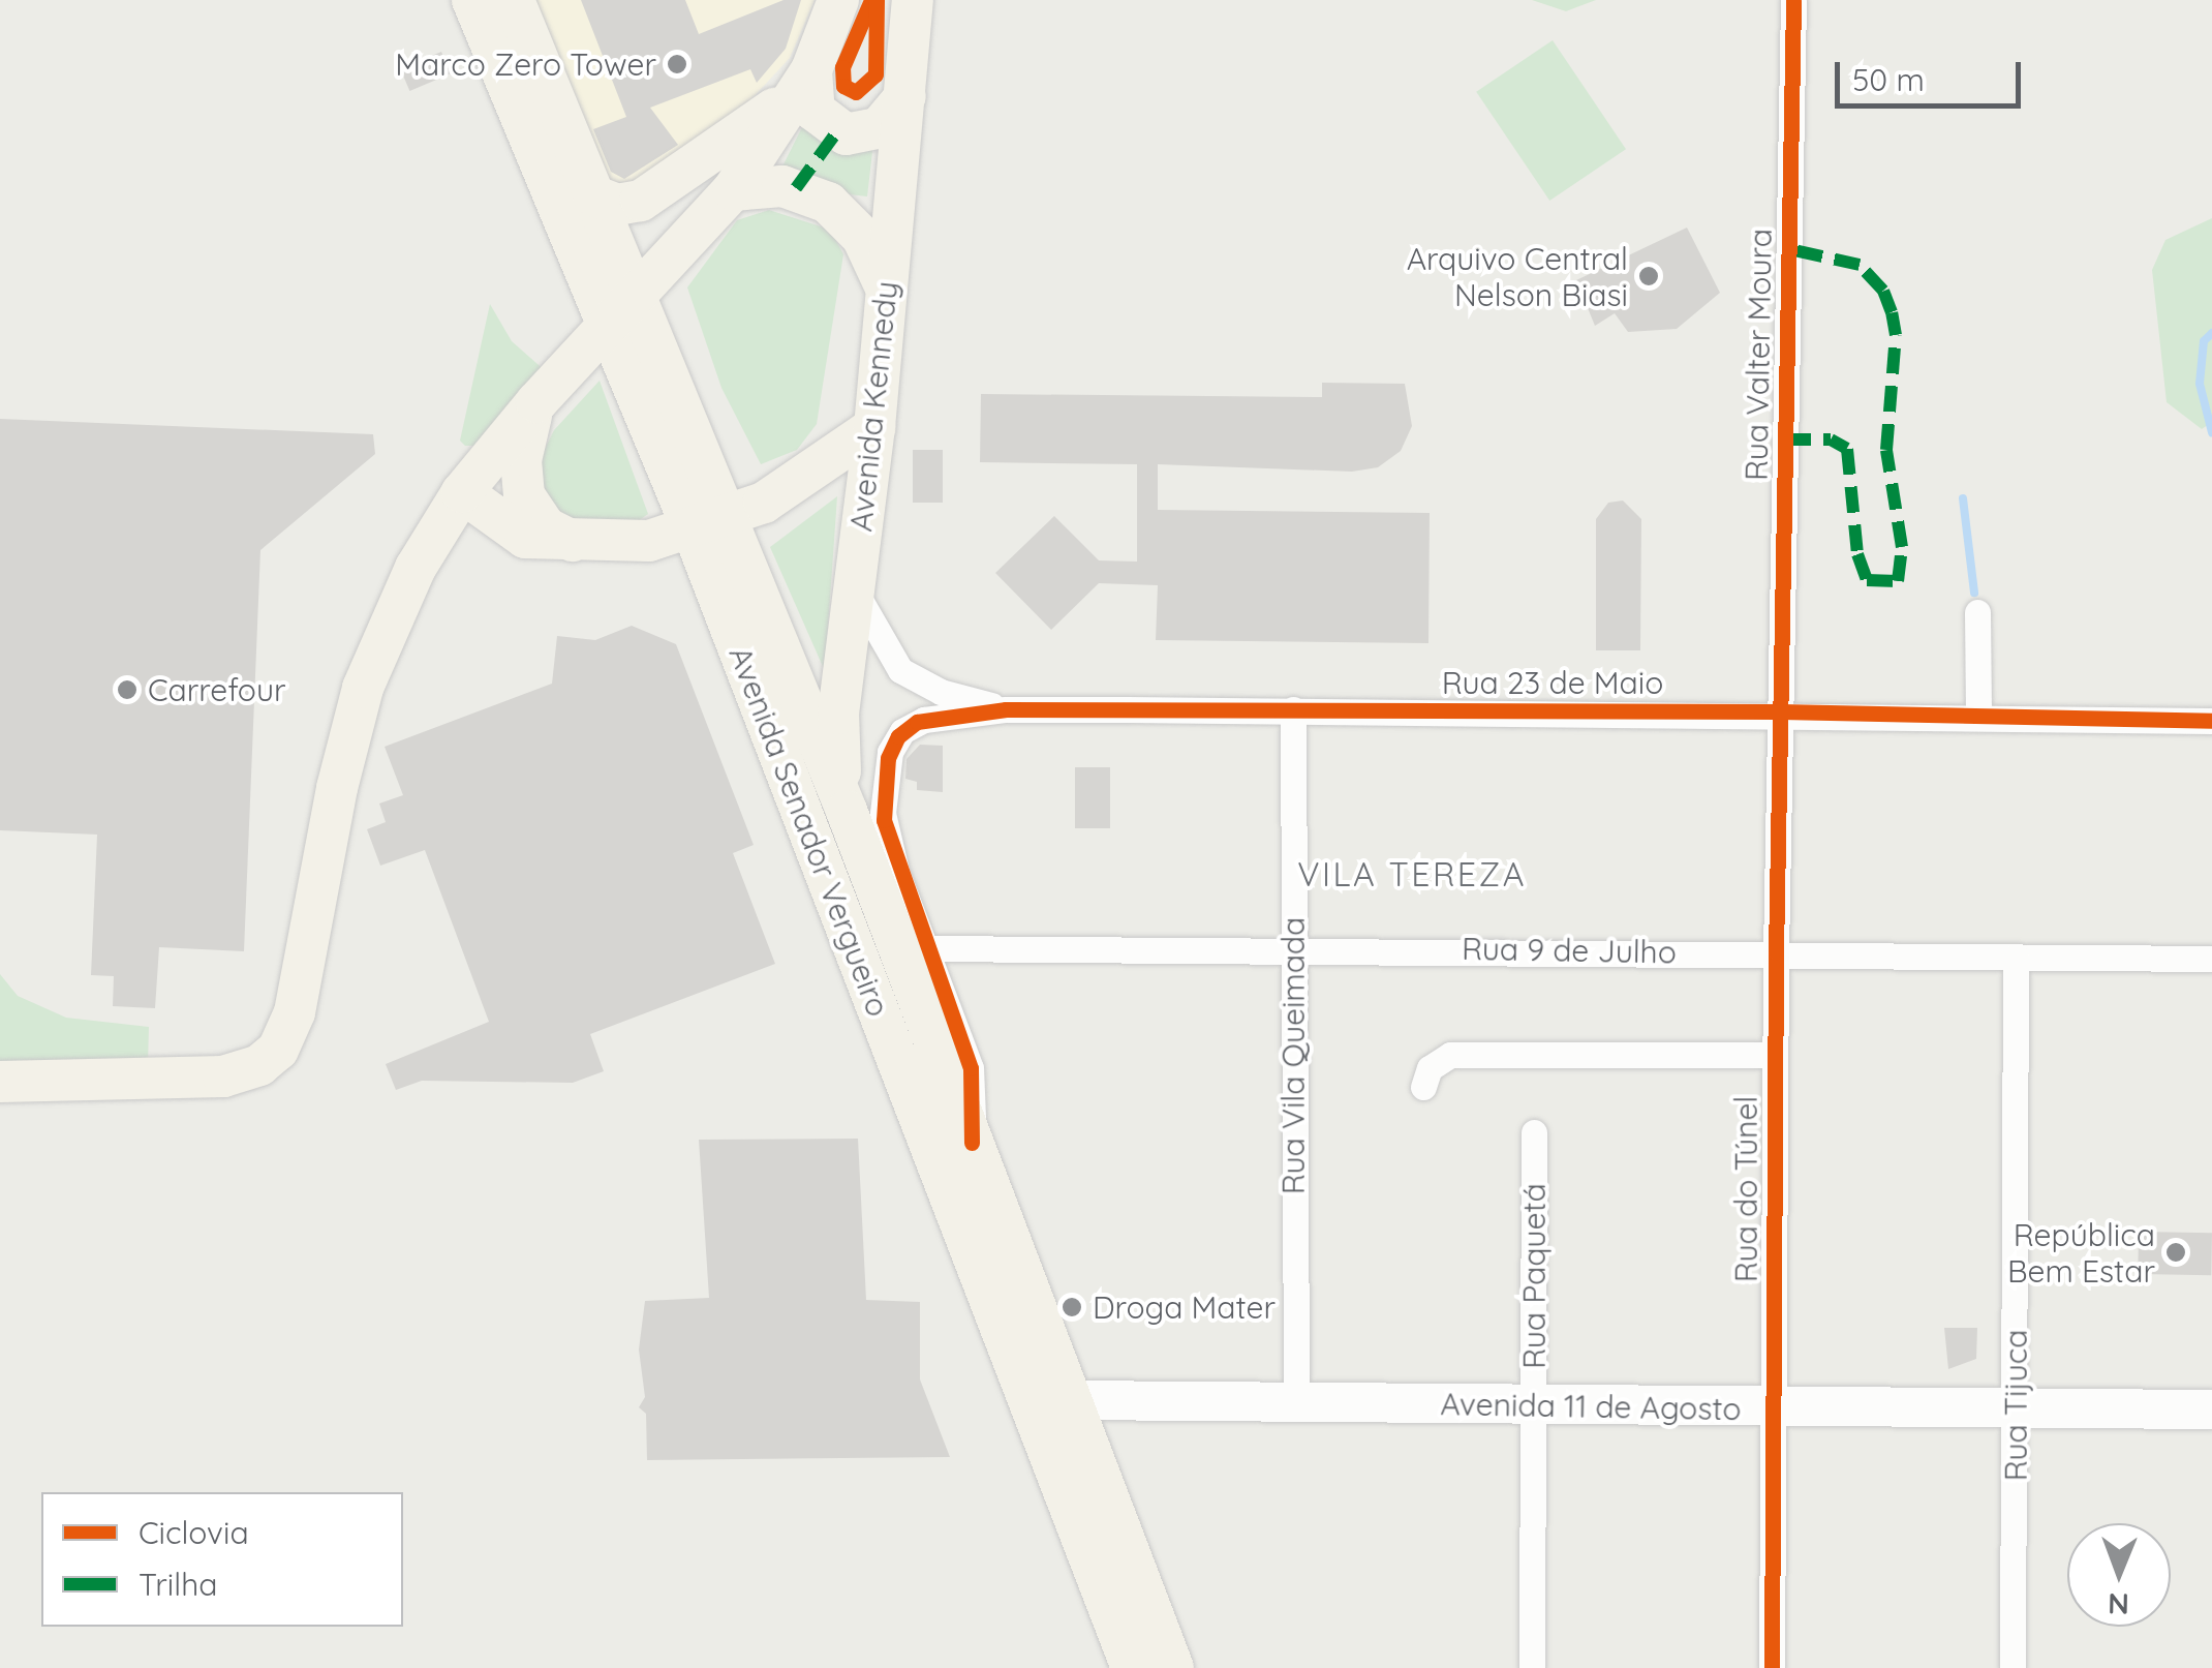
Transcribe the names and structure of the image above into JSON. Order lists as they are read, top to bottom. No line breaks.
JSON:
{"streets":{"main road":["Avenida Kennedy","Avenida Senador Vergueiro"],"street":["Rua Valter Moura","Rua 23 de Maio","Rua 9 de Julho","Rua Vila Queimada","Rua do Túnel","Rua Paquetá","Rua Tijuca","Avenida 11 de Agosto"]},"crossings":[["Rua Valter Moura","Rua 23 de Maio"],["Rua Valter Moura","Rua do Túnel"],["Avenida Kennedy","Rua 23 de Maio"],["Avenida Kennedy","Avenida Senador Vergueiro"],["Rua 23 de Maio","Rua 9 de Julho"],["Rua 23 de Maio","Rua Vila Queimada"],["Rua 23 de Maio","Rua do Túnel"],["Avenida Senador Vergueiro","Avenida 11 de Agosto"],["Rua 9 de Julho","Rua Vila Queimada"],["Rua 9 de Julho","Rua do Túnel"],["Rua 9 de Julho","Rua Tijuca"],["Rua Vila Queimada","Avenida 11 de Agosto"],["Rua do Túnel","Avenida 11 de Agosto"],["Rua Paquetá","Avenida 11 de Agosto"],["Rua Tijuca","Avenida 11 de Agosto"]],"districts":["VILA TEREZA"],"places":["Marco Zero Tower","Arquivo Central Nelson Biasi","Carrefour","República Bem Estar","Droga Mater"],"legend":["Ciclovia","Trilha"],"scale_bar":"50 m","north":"bottom"}
